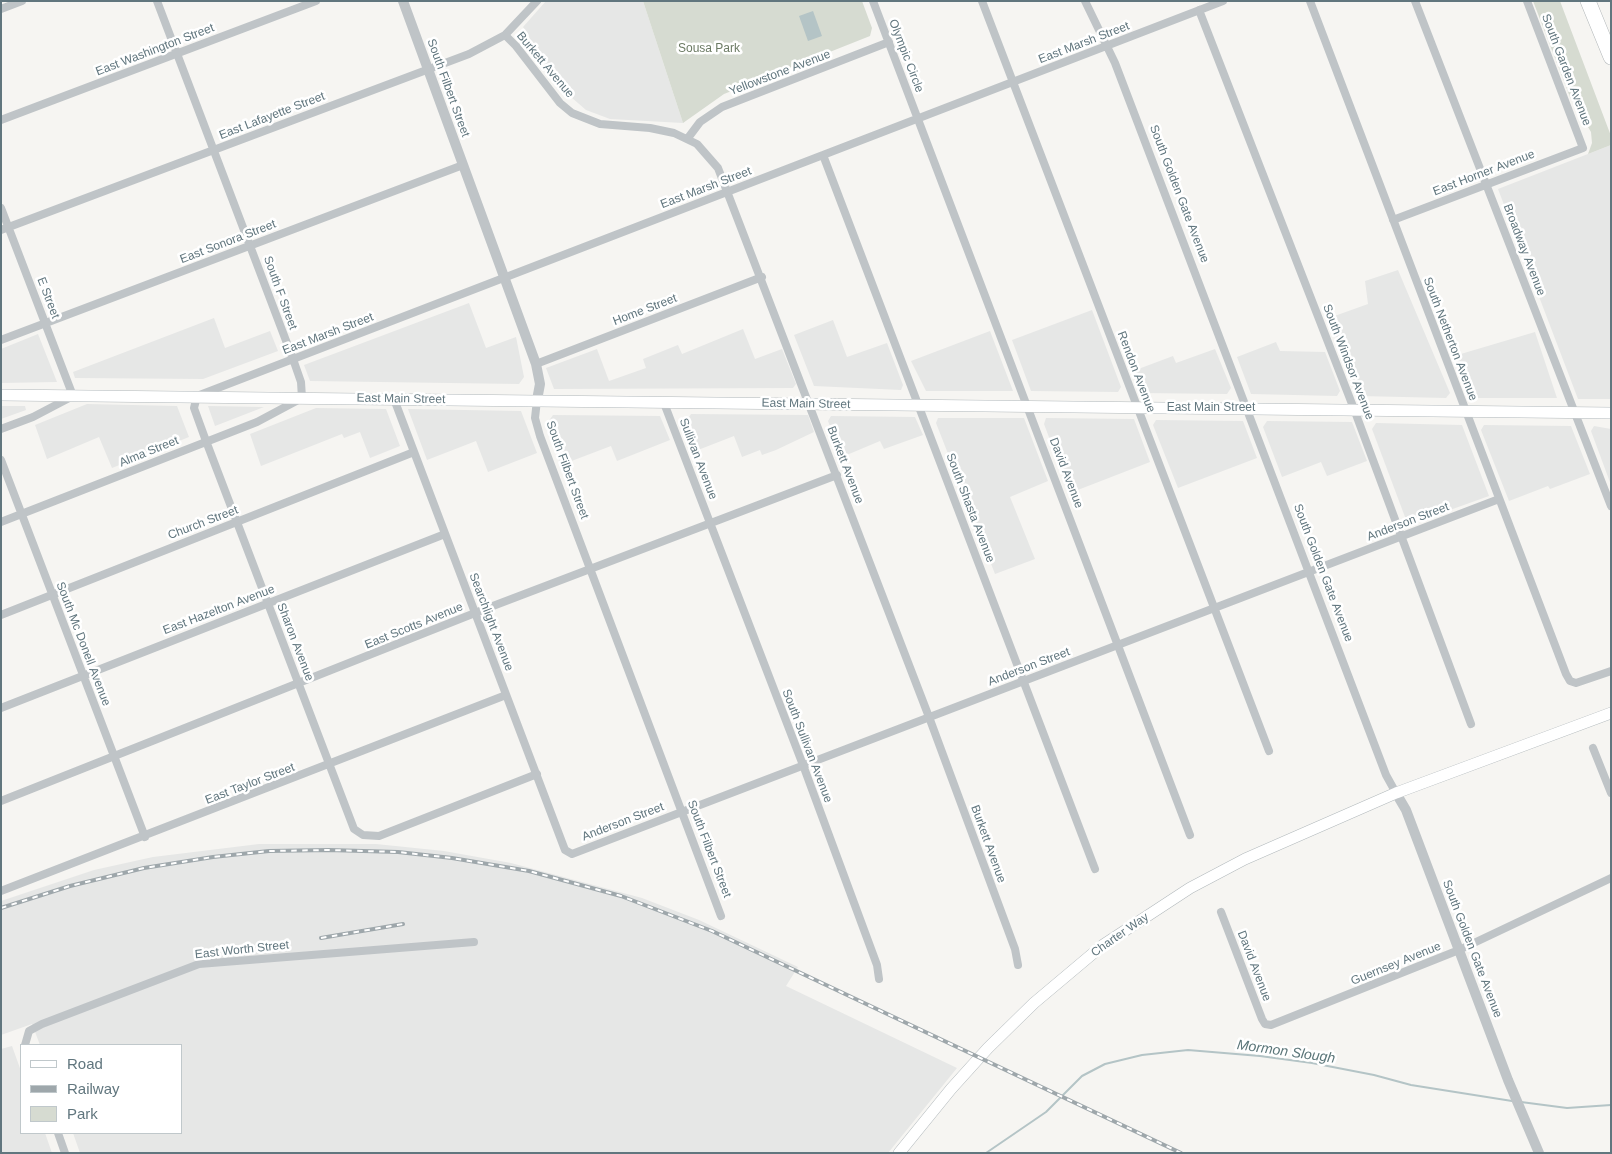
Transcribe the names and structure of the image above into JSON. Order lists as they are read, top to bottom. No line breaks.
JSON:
{"streets":{"main road":["East Main Street","Charter Way"],"street":["East Marsh Street","East Washington Street","Olympic Circle","Burkett Avenue","South Garden Avenue","Yellowstone Avenue","South Filbert Street","East Lafayette Street","East Horner Avenue","South Golden Gate Avenue","East Sonora Street","Broadway Avenue","South F Street","E Street","Home Street","South Netherton Avenue","South Windsor Avenue","Rendon Avenue","Alma Street","Sullivan Avenue","David Avenue","South Shasta Avenue","Anderson Street","Church Street","East Hazelton Avenue","Searchlight Avenue","East Scotts Avenue","Sharon Avenue","South Mc Donell Avenue","South Sullivan Avenue","East Taylor Street","East Worth Street","Guernsey Avenue"]},"crossings":[["East Marsh Street","Olympic Circle"],["East Marsh Street","Burkett Avenue"],["East Marsh Street","South Filbert Street"],["East Marsh Street","South Golden Gate Avenue"],["East Marsh Street","South F Street"],["East Marsh Street","South Windsor Avenue"],["East Marsh Street","Rendon Avenue"],["East Marsh Street","East Main Street"],["East Marsh Street","David Avenue"],["East Marsh Street","South Shasta Avenue"],["East Marsh Street","Sharon Avenue"],["East Washington Street","South F Street"],["Olympic Circle","Yellowstone Avenue"],["Olympic Circle","David Avenue"],["Burkett Avenue","Yellowstone Avenue"],["Burkett Avenue","East Lafayette Street"],["Burkett Avenue","Home Street"],["Burkett Avenue","East Main Street"],["Burkett Avenue","Anderson Street"],["Burkett Avenue","East Scotts Avenue"],["South Garden Avenue","East Horner Avenue"],["South Filbert Street","East Lafayette Street"],["South Filbert Street","East Sonora Street"],["South Filbert Street","Home Street"],["South Filbert Street","East Main Street"],["South Filbert Street","Anderson Street"],["South Filbert Street","East Scotts Avenue"],["East Lafayette Street","South F Street"],["East Lafayette Street","E Street"],["East Horner Avenue","Broadway Avenue"],["East Horner Avenue","South Netherton Avenue"],["South Golden Gate Avenue","East Main Street"],["South Golden Gate Avenue","Anderson Street"],["South Golden Gate Avenue","Charter Way"],["South Golden Gate Avenue","Guernsey Avenue"],["East Sonora Street","South F Street"],["East Sonora Street","E Street"],["Broadway Avenue","East Main Street"],["South F Street","East Main Street"],["South F Street","Alma Street"],["E Street","East Main Street"],["South Netherton Avenue","East Main Street"],["South Netherton Avenue","Anderson Street"],["South Windsor Avenue","East Main Street"],["South Windsor Avenue","Anderson Street"],["Rendon Avenue","East Main Street"],["Rendon Avenue","Anderson Street"],["East Main Street","Alma Street"],["East Main Street","Sullivan Avenue"],["East Main Street","David Avenue"],["East Main Street","South Shasta Avenue"],["East Main Street","Searchlight Avenue"],["East Main Street","Sharon Avenue"],["Alma Street","Sharon Avenue"],["Alma Street","South Mc Donell Avenue"],["Sullivan Avenue","East Scotts Avenue"],["Sullivan Avenue","South Sullivan Avenue"],["David Avenue","Anderson Street"],["David Avenue","Guernsey Avenue"],["South Shasta Avenue","Anderson Street"],["Anderson Street","Searchlight Avenue"],["Anderson Street","South Sullivan Avenue"],["Church Street","Searchlight Avenue"],["Church Street","Sharon Avenue"],["Church Street","South Mc Donell Avenue"],["East Hazelton Avenue","Searchlight Avenue"],["East Hazelton Avenue","Sharon Avenue"],["East Hazelton Avenue","South Mc Donell Avenue"],["Searchlight Avenue","East Scotts Avenue"],["Searchlight Avenue","Sharon Avenue"],["Searchlight Avenue","East Taylor Street"],["East Scotts Avenue","Sharon Avenue"],["East Scotts Avenue","South Mc Donell Avenue"],["East Scotts Avenue","South Sullivan Avenue"],["Sharon Avenue","East Taylor Street"],["South Mc Donell Avenue","East Taylor Street"]],"water":["Mormon Slough"],"parks":["Sousa Park"],"legend":["Road","Railway","Park"]}
